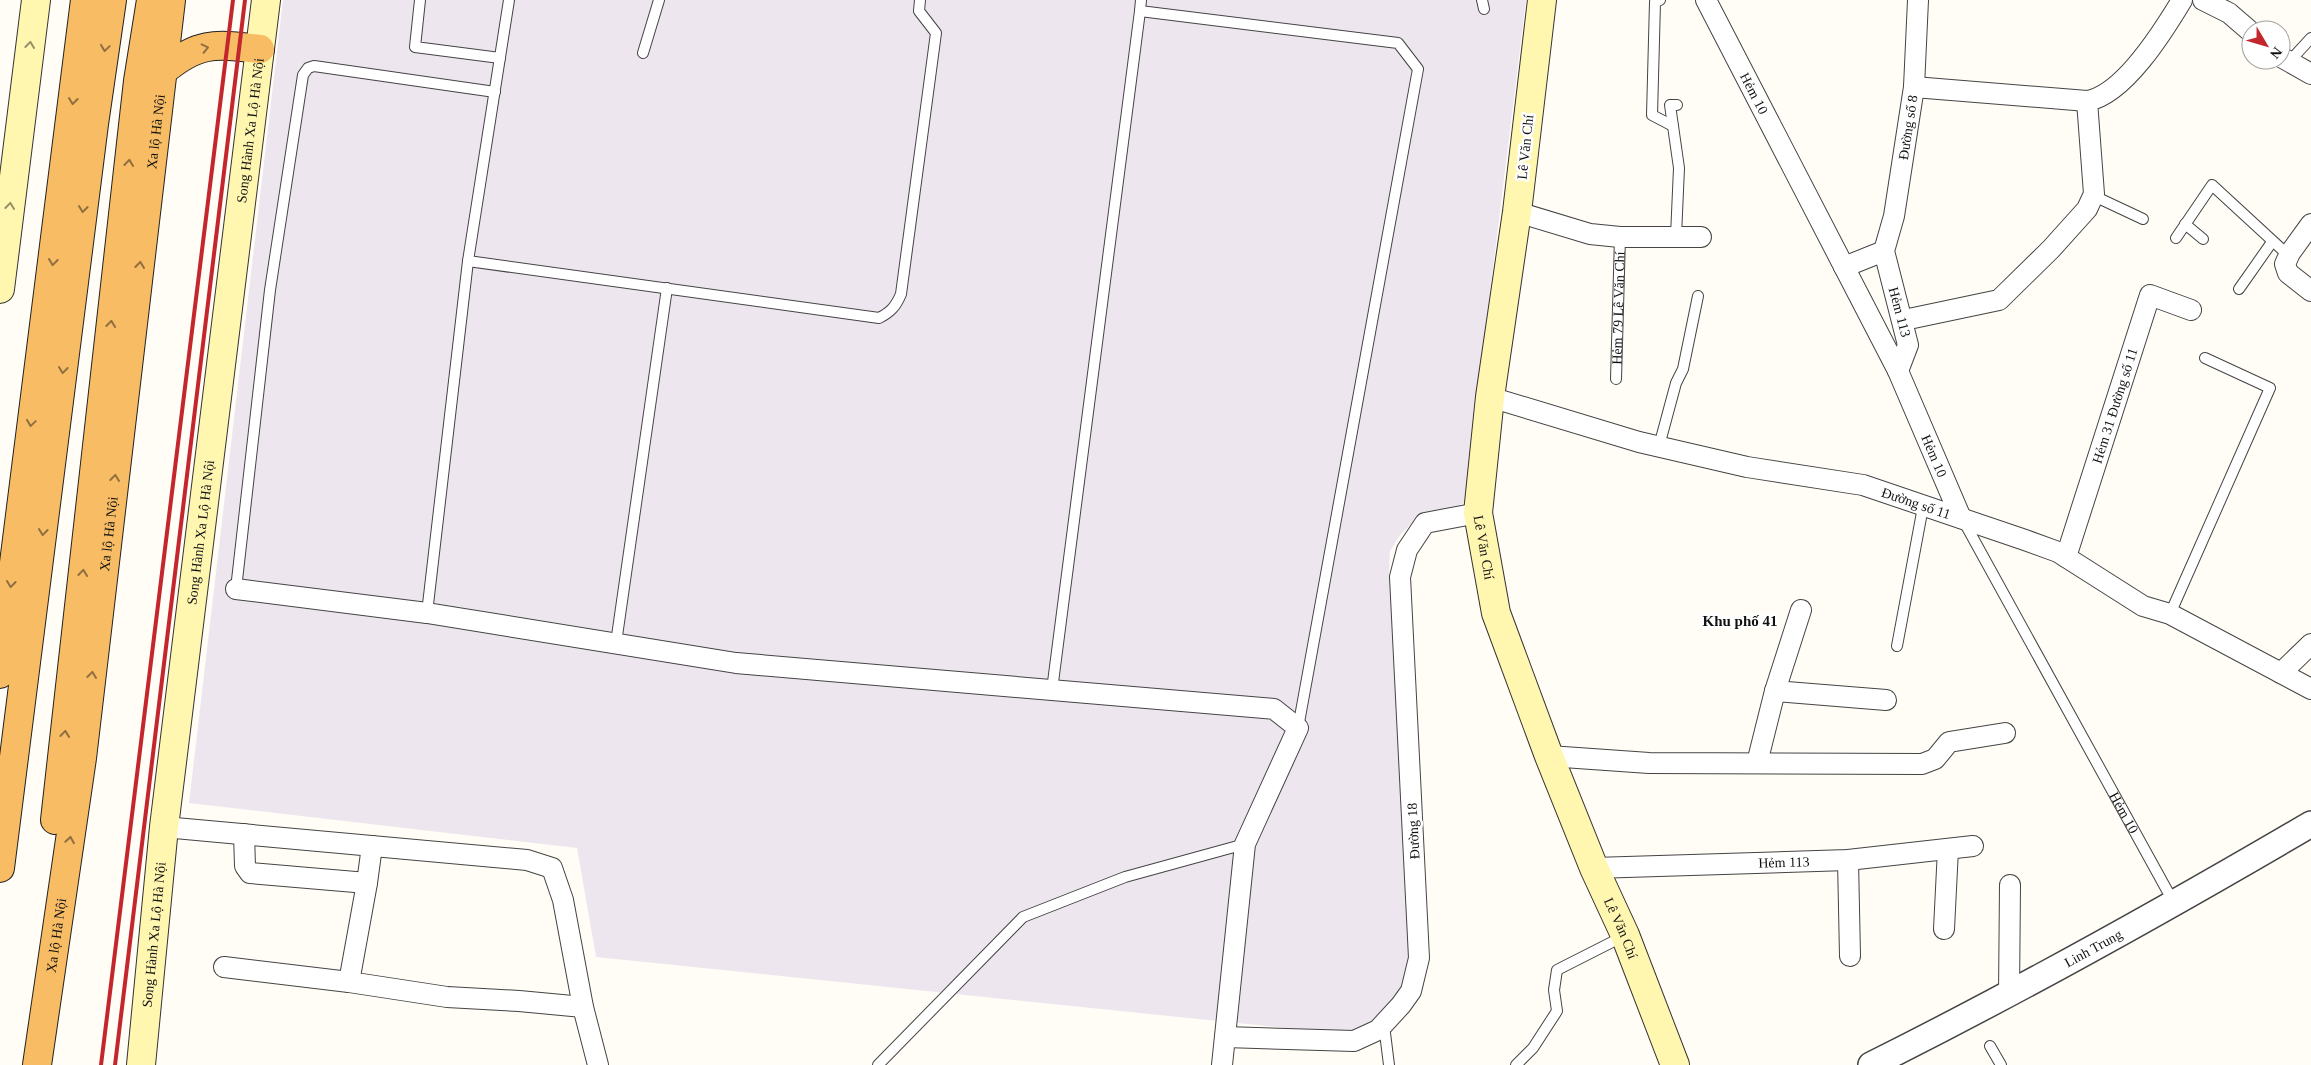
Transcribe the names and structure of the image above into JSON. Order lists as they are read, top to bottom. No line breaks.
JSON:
{"streets":{"highway":["Xa lộ Hà Nội"],"main road":["Song Hành Xa Lộ Hà Nội","Lê Văn Chí"],"street":["Hẻm 10","Đường số 8","Hẻm 79 Lê Văn Chí","Hẻm 113","Hẻm 31 Đường số 11","Đường số 11","Đường 18","Linh Trung"]},"crossings":[["Hẻm 10","Hẻm 113"],["Hẻm 10","Đường số 11"],["Hẻm 10","Linh Trung"],["Đường số 8","Hẻm 113"],["Lê Văn Chí","Hẻm 79 Lê Văn Chí"],["Lê Văn Chí","Hẻm 113"],["Lê Văn Chí","Đường số 11"],["Lê Văn Chí","Đường 18"],["Hẻm 31 Đường số 11","Đường số 11"]],"districts":["Khu phố 41"],"north":"bottom right"}
